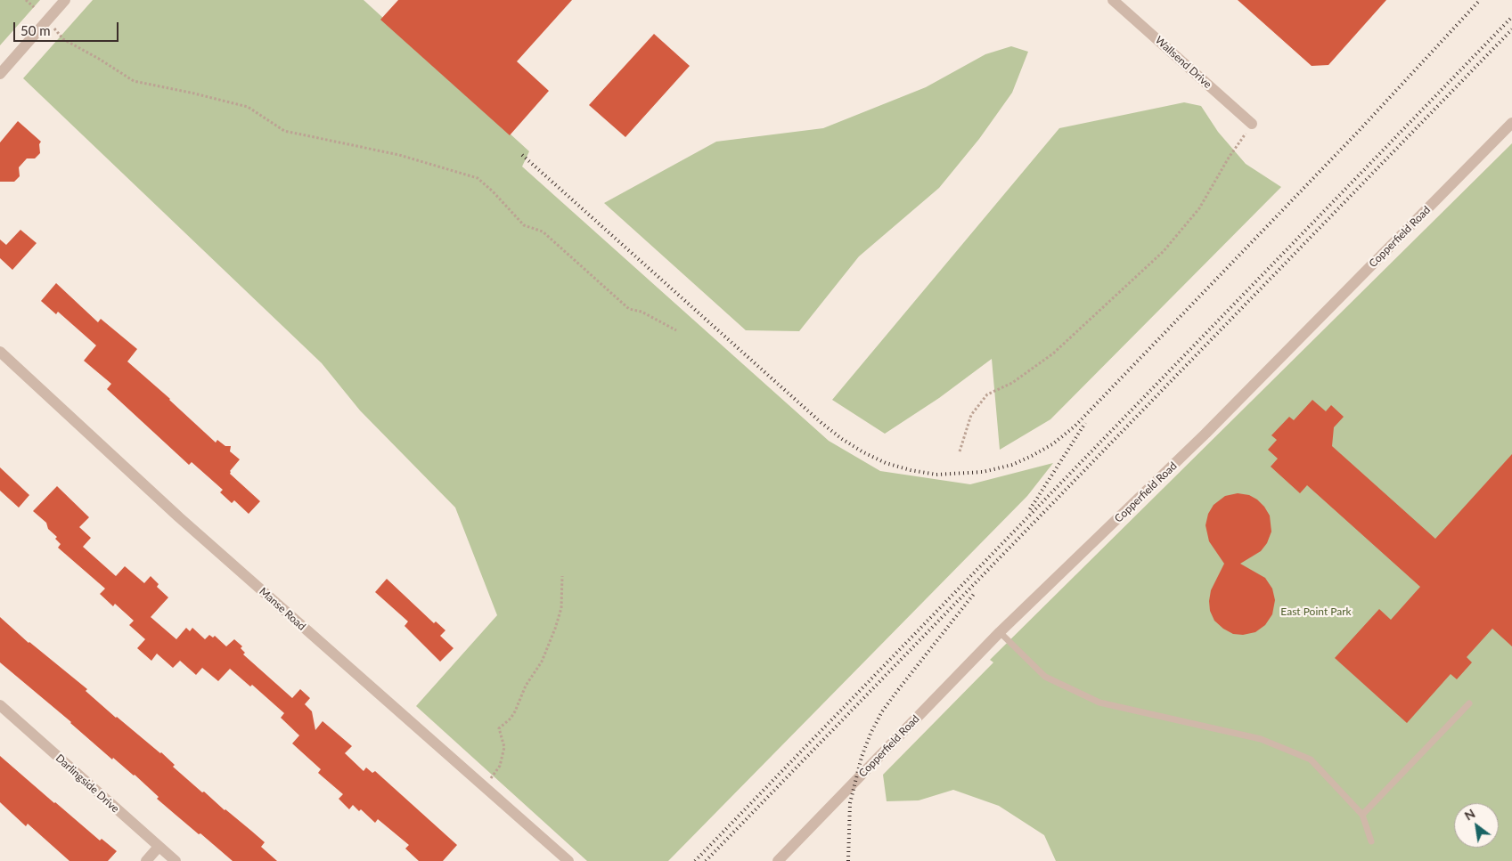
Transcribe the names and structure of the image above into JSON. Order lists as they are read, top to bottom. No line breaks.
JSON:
{"streets":{"street":["Wallsend Drive","Copperfield Road","Manse Road","Darlingside Drive"]},"parks":["East Point Park"],"scale_bar":"50 m","north":"top left"}
